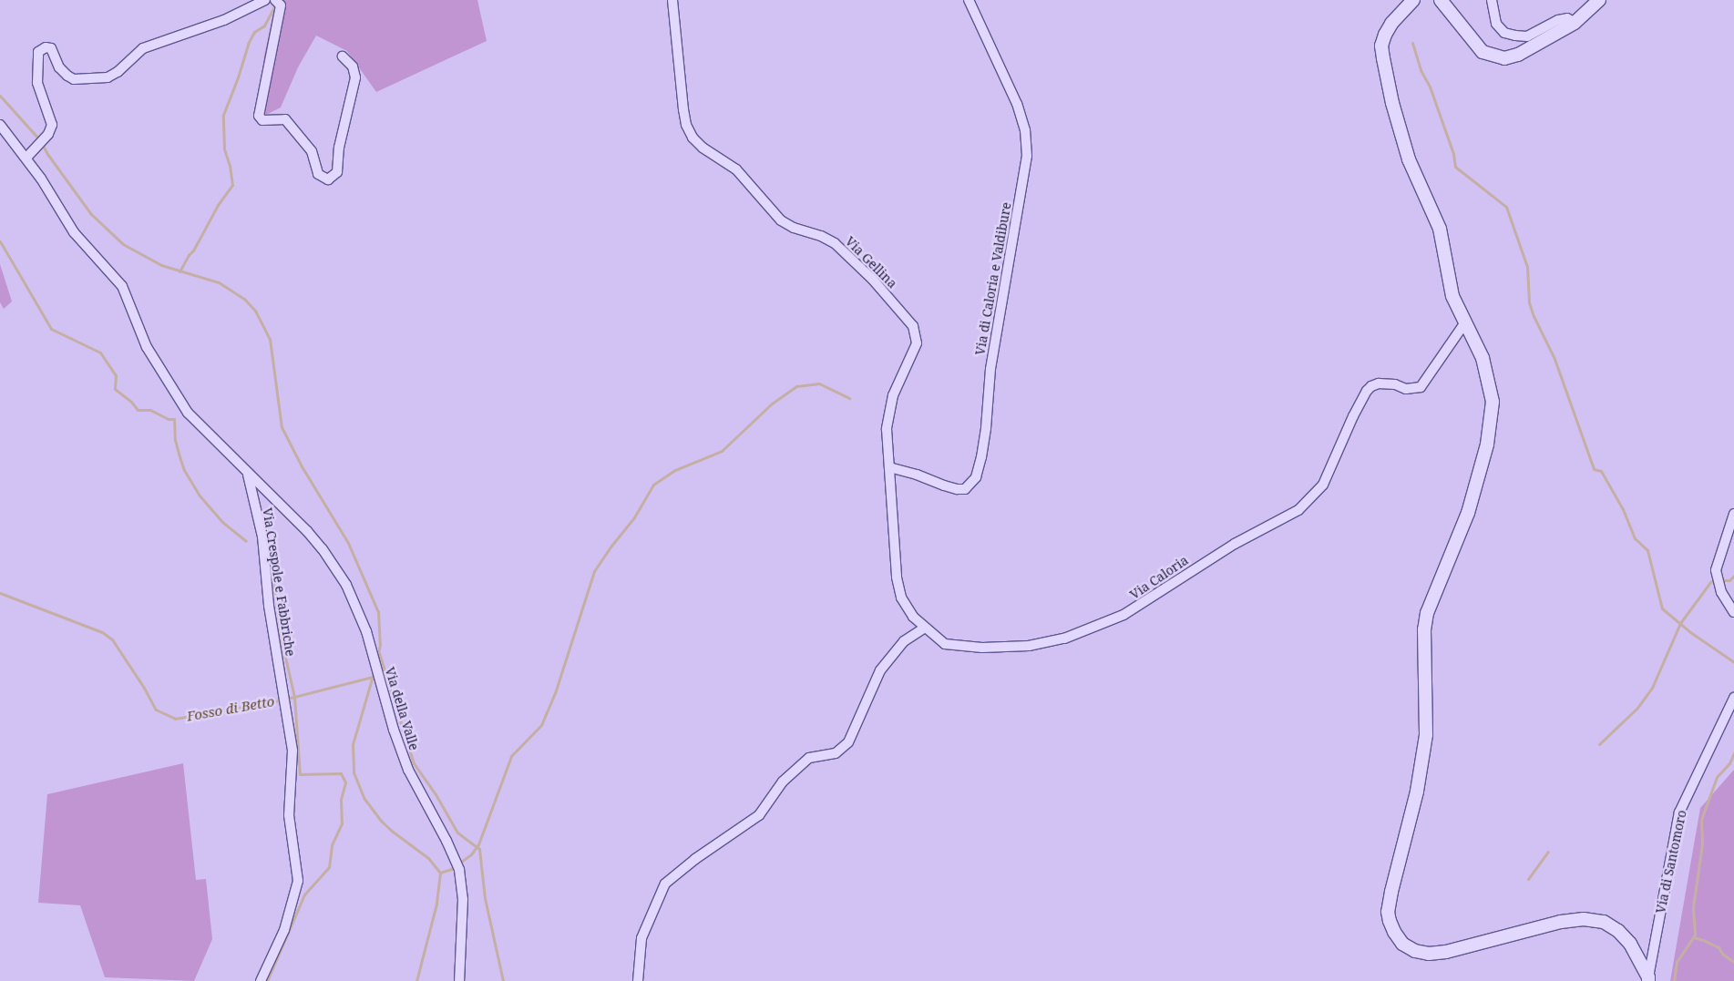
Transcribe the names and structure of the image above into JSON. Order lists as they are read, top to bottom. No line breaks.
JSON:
{"streets":{"street":["Via Gellina","Via di Caloria e Valdibure","Via Caloria","Via Crespole e Fabbriche","Via della Valle","Via di Santomoro"]},"crossings":[["Via Gellina","Via di Caloria e Valdibure"],["Via Gellina","Via Caloria"],["Via di Caloria e Valdibure","Via Caloria"],["Via Crespole e Fabbriche","Via della Valle"]],"water":["Fosso di Betto"]}
